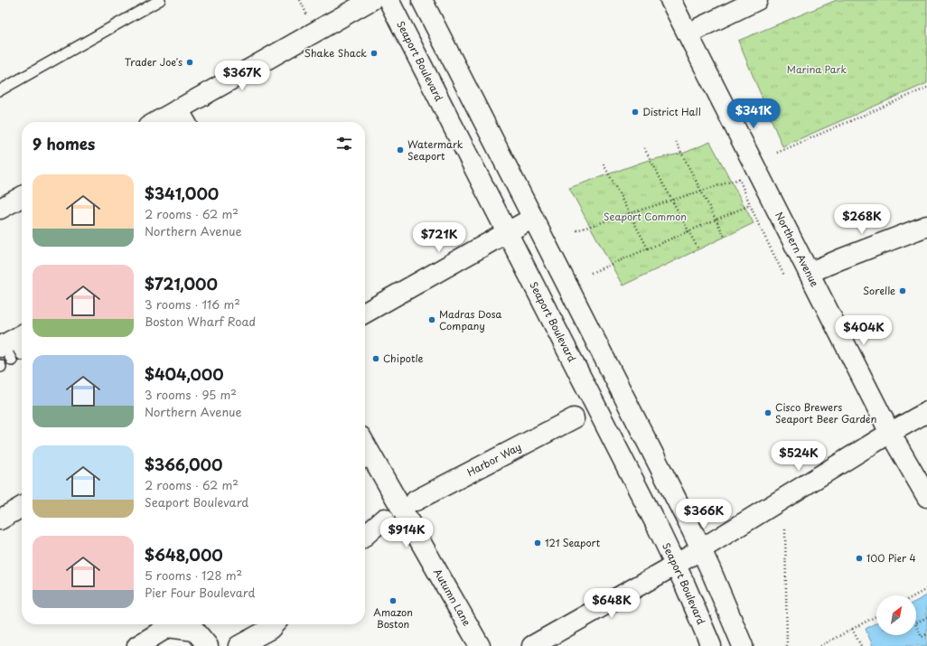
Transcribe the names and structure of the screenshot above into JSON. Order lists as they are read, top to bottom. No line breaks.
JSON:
{"streets":{"street":["Seaport Boulevard","Northern Avenue","Harbor Way","Autumn Lane"]},"parks":["Marina Park","Seaport Common"],"places":["Shake Shack","Trader Joe's","District Hall","Watermark Seaport","Sorelle","Madras Dosa Company","Chipotle","Cisco Brewers Seaport Beer Garden","121 Seaport","100 Pier 4","Amazon Boston"],"north":"top right","page":{"price":["$367K","$341K","$268K","$721K","$404K","$524K","$366K","$914K","$648K"],"heading":"9 homes","list":[{"name":"$341,000","note":"2 rooms · 62 m² · Northern Avenue"},{"name":"$721,000","note":"3 rooms · 116 m² · Boston Wharf Road"},{"name":"$404,000","note":"3 rooms · 95 m² · Northern Avenue"},{"name":"$366,000","note":"2 rooms · 62 m² · Seaport Boulevard"},{"name":"$648,000","note":"5 rooms · 128 m² · Pier Four Boulevard"}]}}
